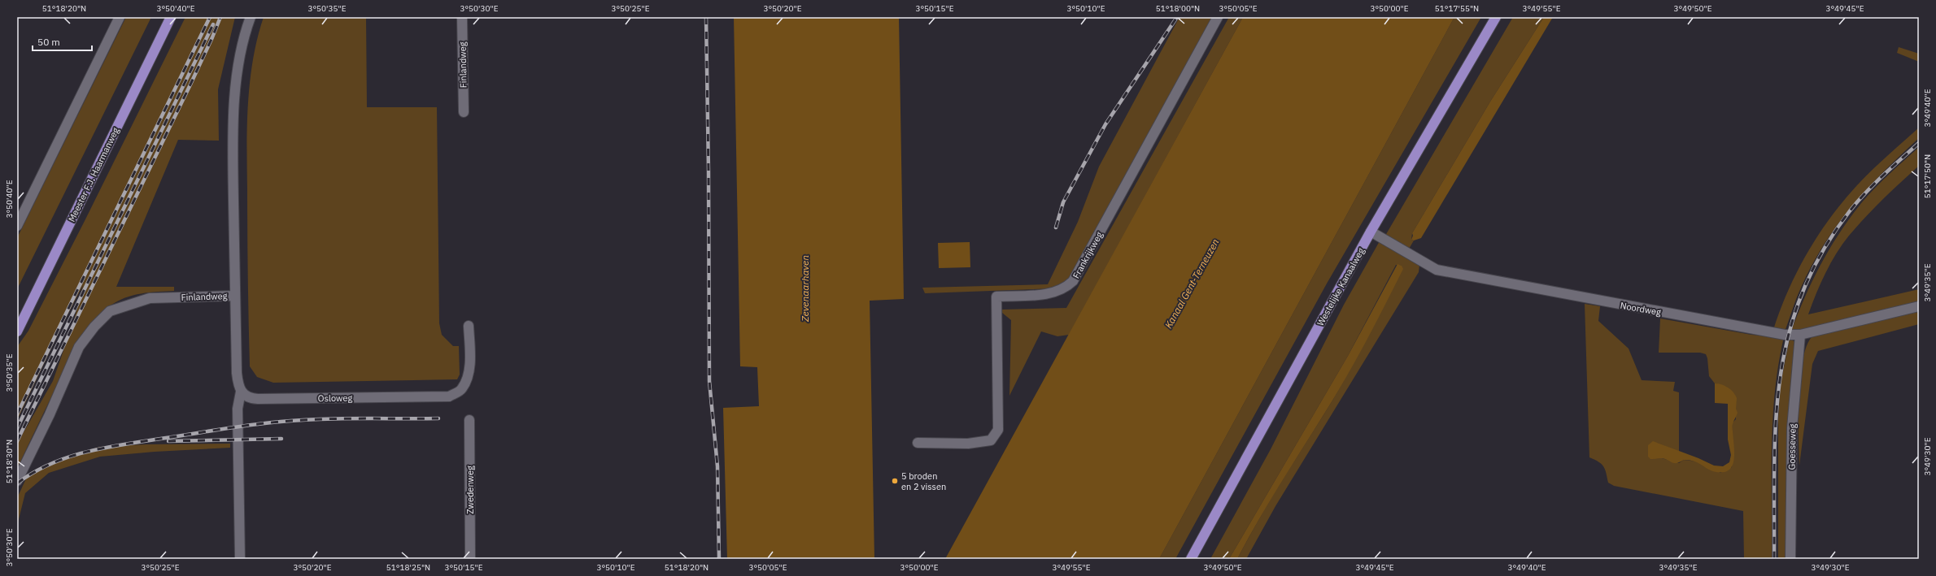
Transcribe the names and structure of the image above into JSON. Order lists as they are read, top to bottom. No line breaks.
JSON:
{"streets":{"main road":["Meester F.J. Haarmanweg","Westelijke Kanaalweg"],"street":["Finlandweg","Frankrijkweg","Noordweg","Osloweg","Goesseweg","Zwedenweg"]},"crossings":[["Westelijke Kanaalweg","Noordweg"],["Noordweg","Goesseweg"]],"water":["Kanaal Gent-Terneuzen","Zevenaarhaven"],"places":["5 broden en 2 vissen"],"scale_bar":"50 m","coordinates":["51°18'20\"N","3°50'40\"E","3°50'35\"E","3°50'30\"E","3°50'25\"E","3°50'20\"E","3°50'15\"E","3°50'10\"E","51°18'00\"N","3°50'05\"E","3°50'00\"E","51°17'55\"N","3°49'55\"E","3°49'50\"E","3°49'45\"E","3°49'40\"E","51°17'50\"N","3°49'35\"E","3°49'30\"E","51°18'30\"N","51°18'25\"N"]}
